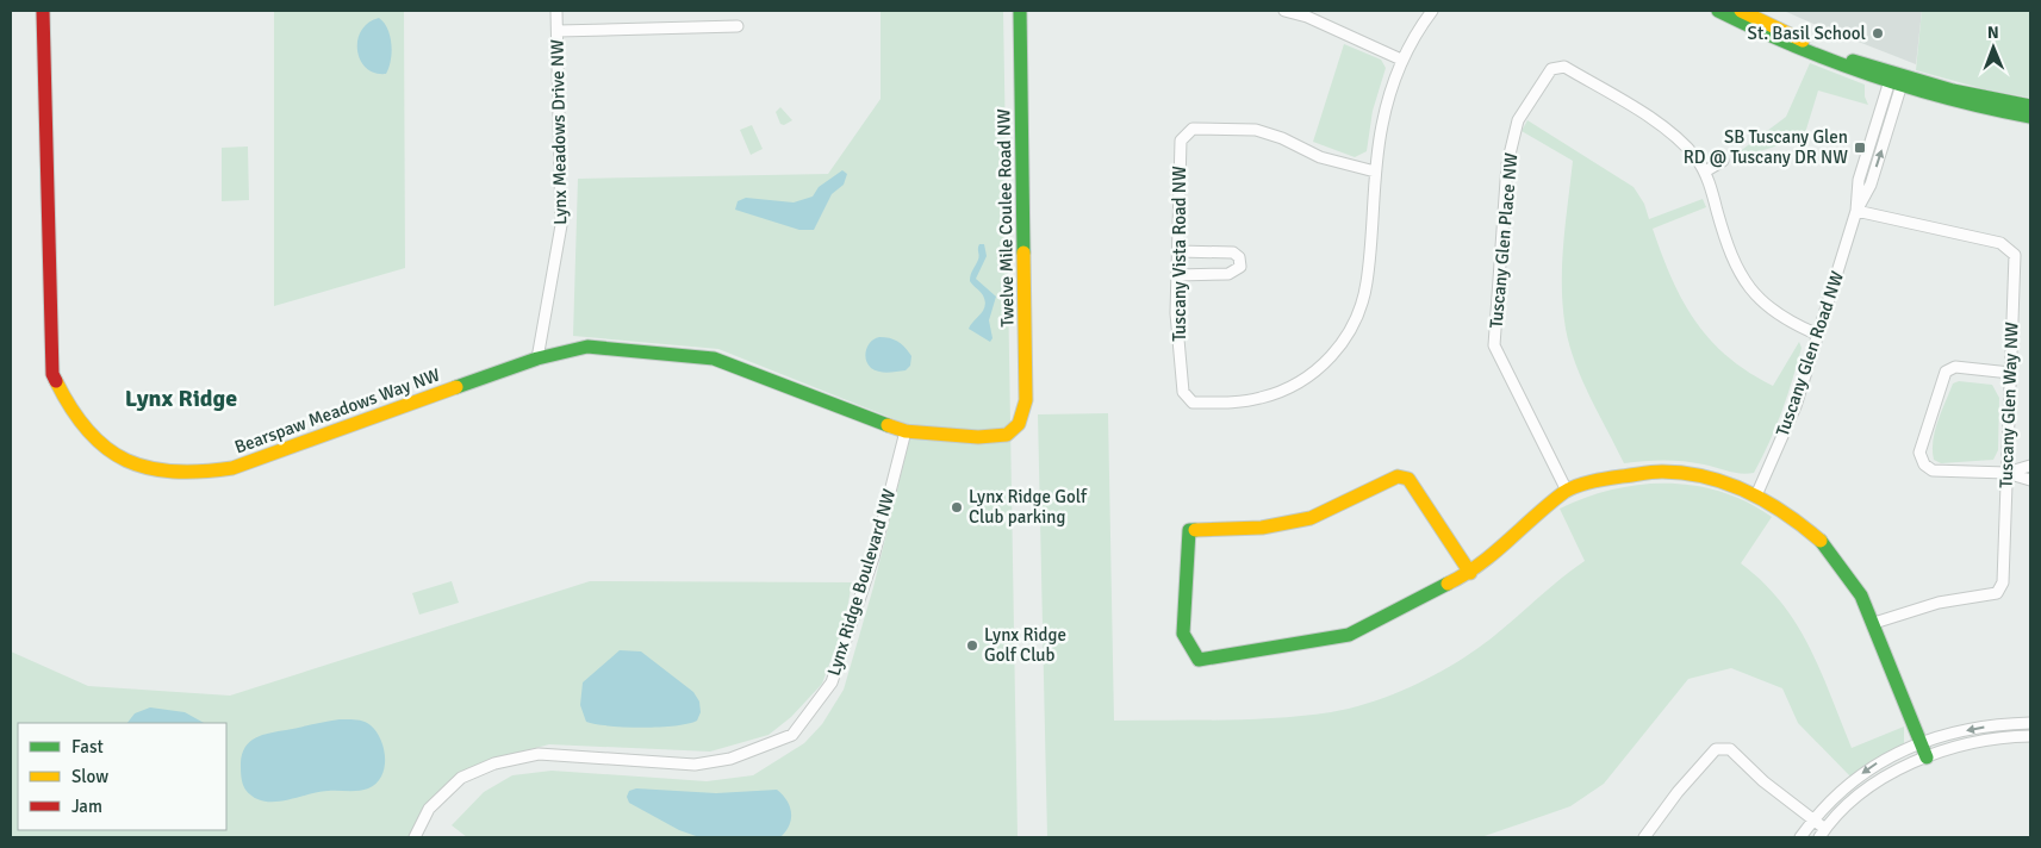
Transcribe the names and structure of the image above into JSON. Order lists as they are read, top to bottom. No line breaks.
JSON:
{"streets":{"street":["Lynx Meadows Drive NW","Twelve Mile Coulee Road NW","Tuscany Glen Place NW","Tuscany Vista Road NW","Tuscany Glen Road NW","Tuscany Glen Way NW","Bearspaw Meadows Way NW","Lynx Ridge Boulevard NW"]},"crossings":[["Lynx Meadows Drive NW","Bearspaw Meadows Way NW"],["Twelve Mile Coulee Road NW","Bearspaw Meadows Way NW"],["Tuscany Glen Place NW","Tuscany Glen Road NW"],["Tuscany Glen Road NW","Tuscany Glen Way NW"],["Bearspaw Meadows Way NW","Lynx Ridge Boulevard NW"]],"districts":["Lynx Ridge"],"places":{"other":["St. Basil School","Lynx Ridge Golf Club parking","Lynx Ridge Golf Club"],"transit":["SB Tuscany Glen RD @ Tuscany DR NW"]},"legend":["Fast","Slow","Jam"],"north":"top"}
